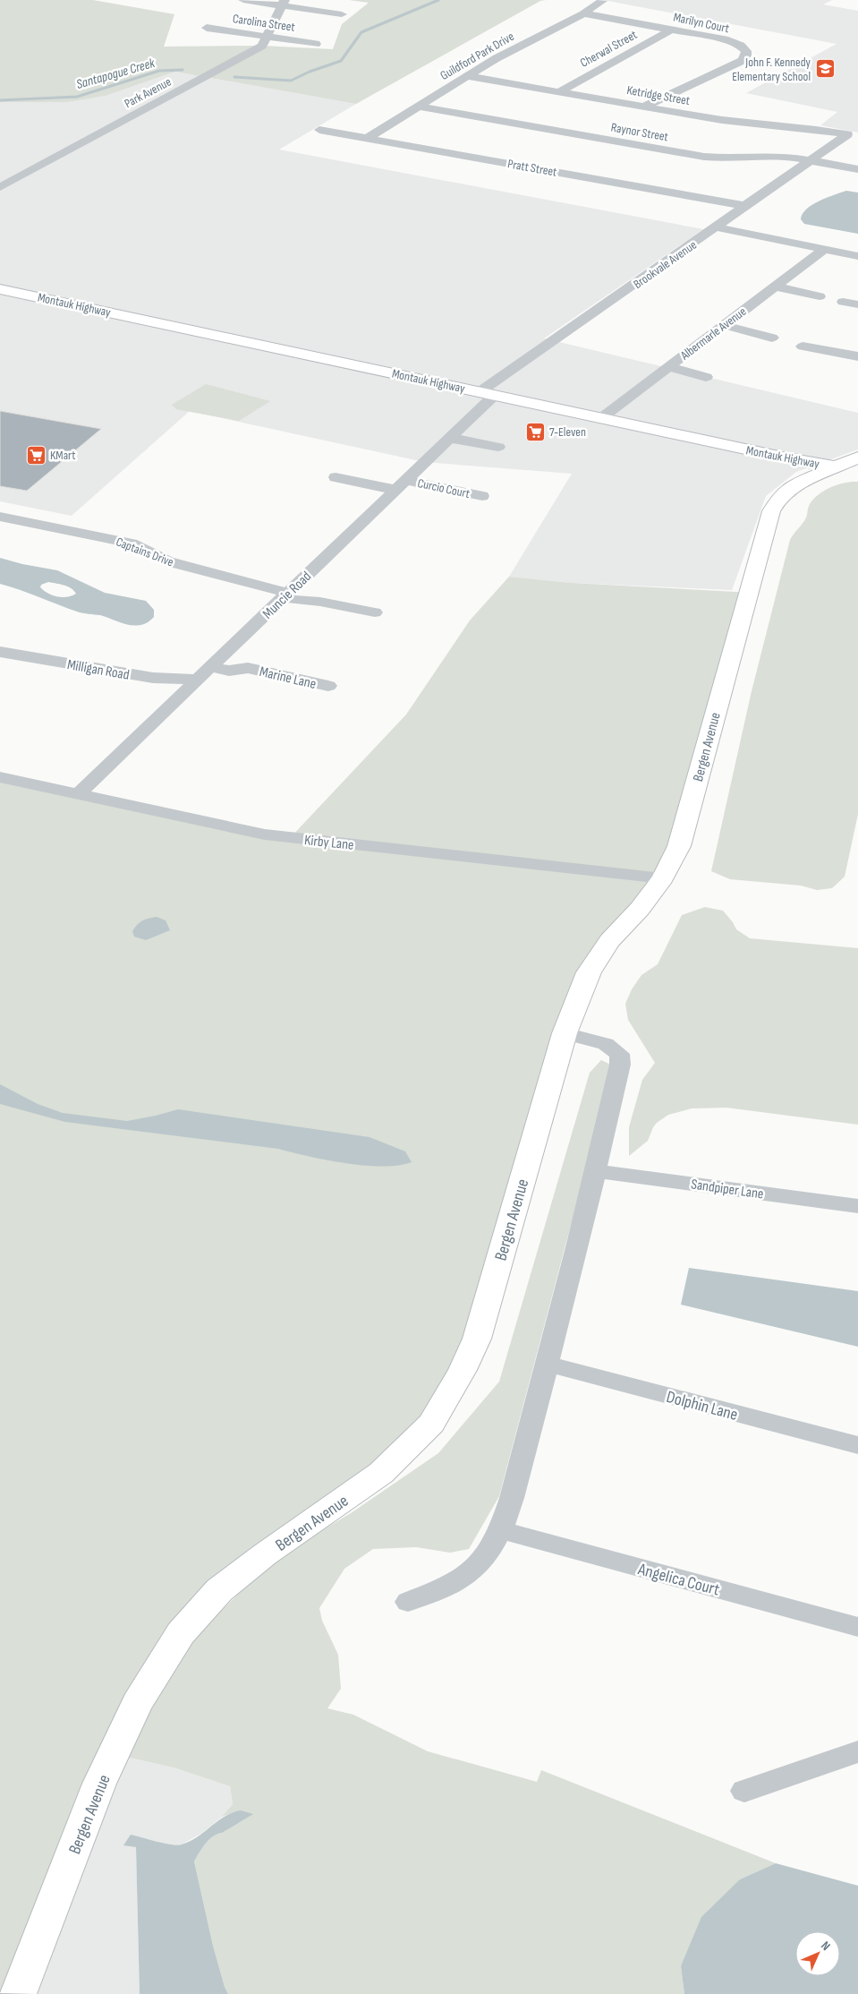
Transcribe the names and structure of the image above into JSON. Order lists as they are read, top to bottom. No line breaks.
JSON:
{"streets":{"main road":["Montauk Highway","Bergen Avenue"],"street":["Carolina Street","Marilyn Court","Cherwal Street","Guildford Park Drive","Park Avenue","Ketridge Street","Raynor Street","Pratt Street","Brookvale Avenue","Albermarle Avenue","Curcio Court","Captains Drive","Muncie Road","Milligan Road","Marine Lane","Kirby Lane","Sandpiper Lane","Dolphin Lane","Angelica Court"]},"crossings":[["Carolina Street","Park Avenue"],["Marilyn Court","Cherwal Street"],["Marilyn Court","Guildford Park Drive"],["Marilyn Court","Ketridge Street"],["Cherwal Street","Ketridge Street"],["Guildford Park Drive","Ketridge Street"],["Guildford Park Drive","Raynor Street"],["Guildford Park Drive","Pratt Street"],["Ketridge Street","Brookvale Avenue"],["Raynor Street","Brookvale Avenue"],["Pratt Street","Brookvale Avenue"],["Brookvale Avenue","Montauk Highway"],["Brookvale Avenue","Muncie Road"],["Montauk Highway","Albermarle Avenue"],["Montauk Highway","Muncie Road"],["Montauk Highway","Bergen Avenue"],["Curcio Court","Muncie Road"],["Captains Drive","Muncie Road"],["Muncie Road","Milligan Road"],["Muncie Road","Marine Lane"],["Muncie Road","Kirby Lane"],["Bergen Avenue","Kirby Lane"]],"water":["Santapogue Creek"],"places":{"school or university":["John F. Kennedy Elementary School"],"supermarket":["7-Eleven","KMart"]},"north":"top right"}
